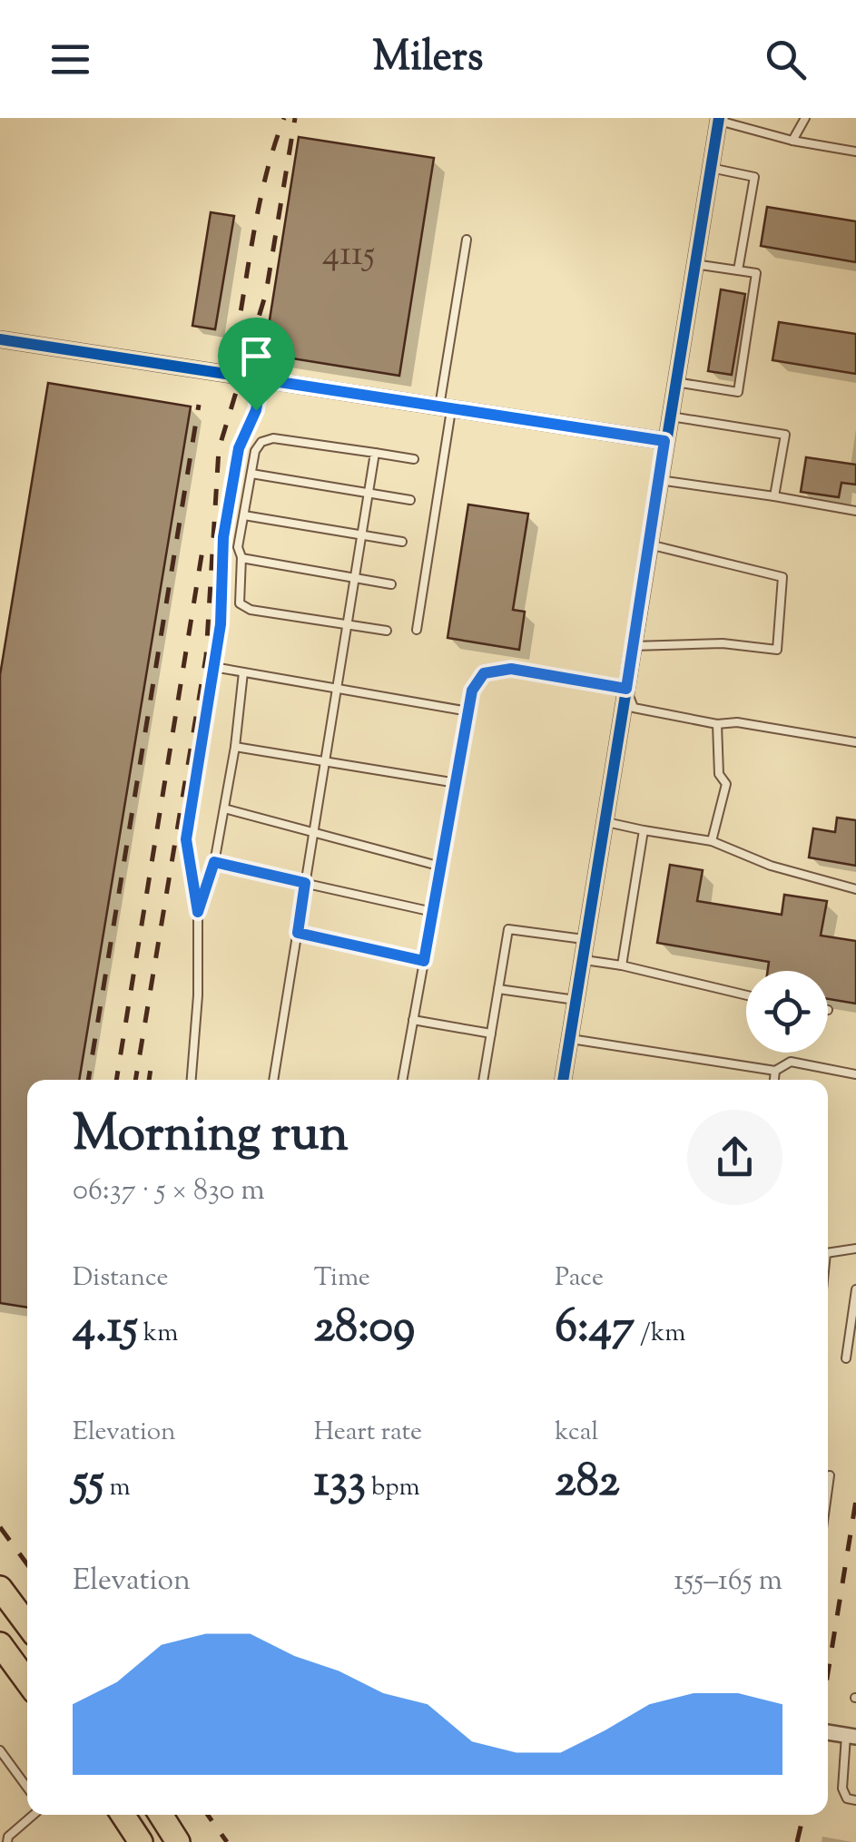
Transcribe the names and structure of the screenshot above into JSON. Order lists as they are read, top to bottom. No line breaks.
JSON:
{"house_numbers":["4115"],"page":{"header":"Milers","heading":["Morning run","06:37 · 5 × 830 m"],"stats":[["Distance","4.15 km"],["Time","28:09"],["Pace","6:47 /km"],["Elevation","55 m"],["Heart rate","133 bpm"],["kcal","282"]],"chart":["Elevation","155–165 m"]}}
